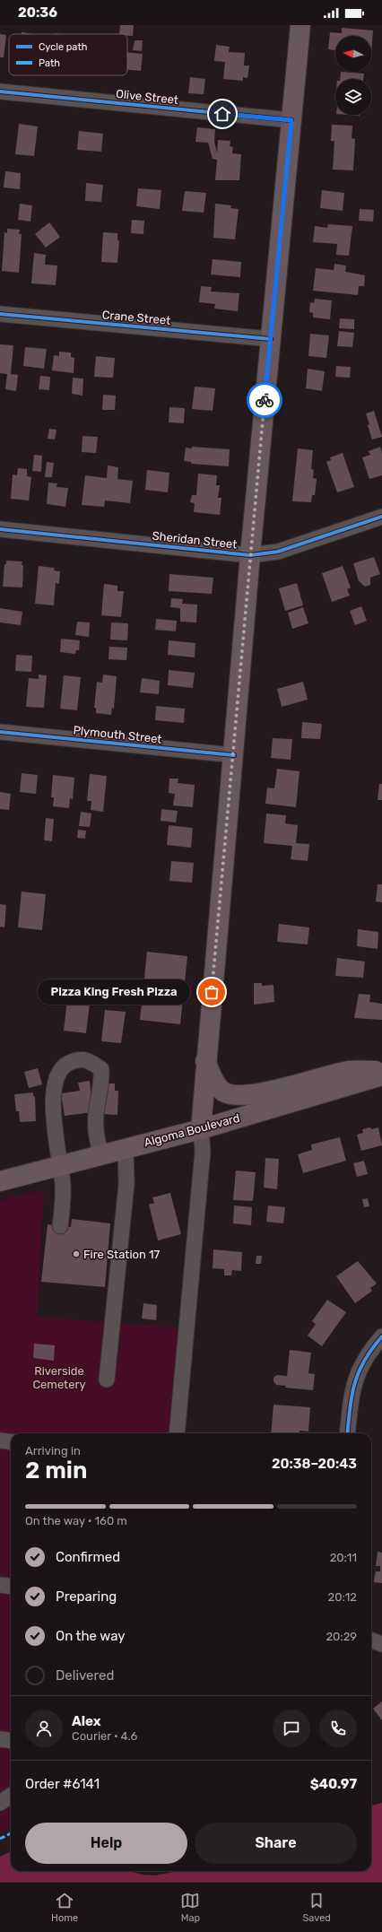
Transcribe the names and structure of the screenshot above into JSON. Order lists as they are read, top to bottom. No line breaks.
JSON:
{"streets":{"main road":["Algoma Boulevard"],"street":["Olive Street","Crane Street","Sheridan Street","Plymouth Street"]},"parks":["Riverside Cemetery"],"places":["Pizza King Fresh Pizza","Fire Station 17"],"legend":["Cycle path","Path"],"north":"left","page":{"status":"20:36","bubble":"Pizza King Fresh Pizza","heading":["2 min","Arriving in","20:38–20:43"],"panel":["Alex","Courier · 4.6","Order #6141","$40.97"],"bar":"On the way · 160 m","list":[["Confirmed","20:11"],["Preparing","20:12"],["On the way","20:29"],"Delivered"],"buttons":["Help","Share"],"tabs":["Home","Map","Saved"]}}
